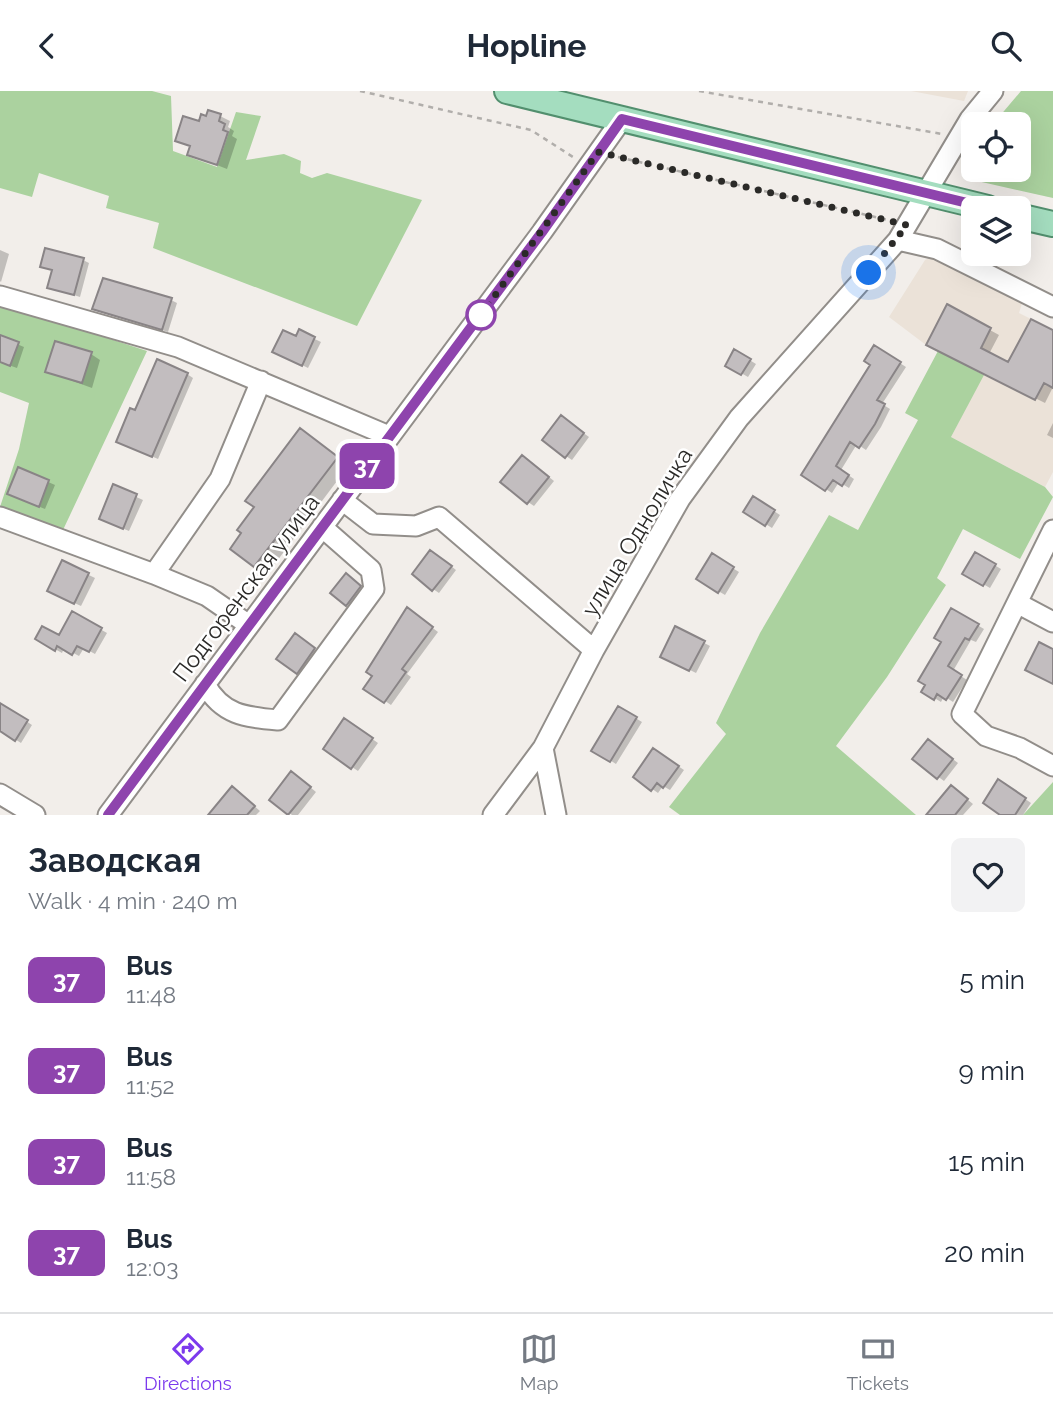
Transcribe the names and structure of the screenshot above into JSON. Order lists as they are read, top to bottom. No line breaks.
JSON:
{"streets":{"street":["улица Одноличка","Подгоренская улица"]},"lines":["bus line 37"],"page":{"header":"Hopline","on_map":"37","heading":["Заводская","Walk · 4 min · 240 m"],"list":[{"mark":"37","name":"Bus","note":"11:48","value":"5 min"},{"mark":"37","name":"Bus","note":"11:52","value":"9 min"},{"mark":"37","name":"Bus","note":"11:58","value":"15 min"},{"mark":"37","name":"Bus","note":"12:03","value":"20 min"}],"tabs":["Directions","Map","Tickets"]}}
